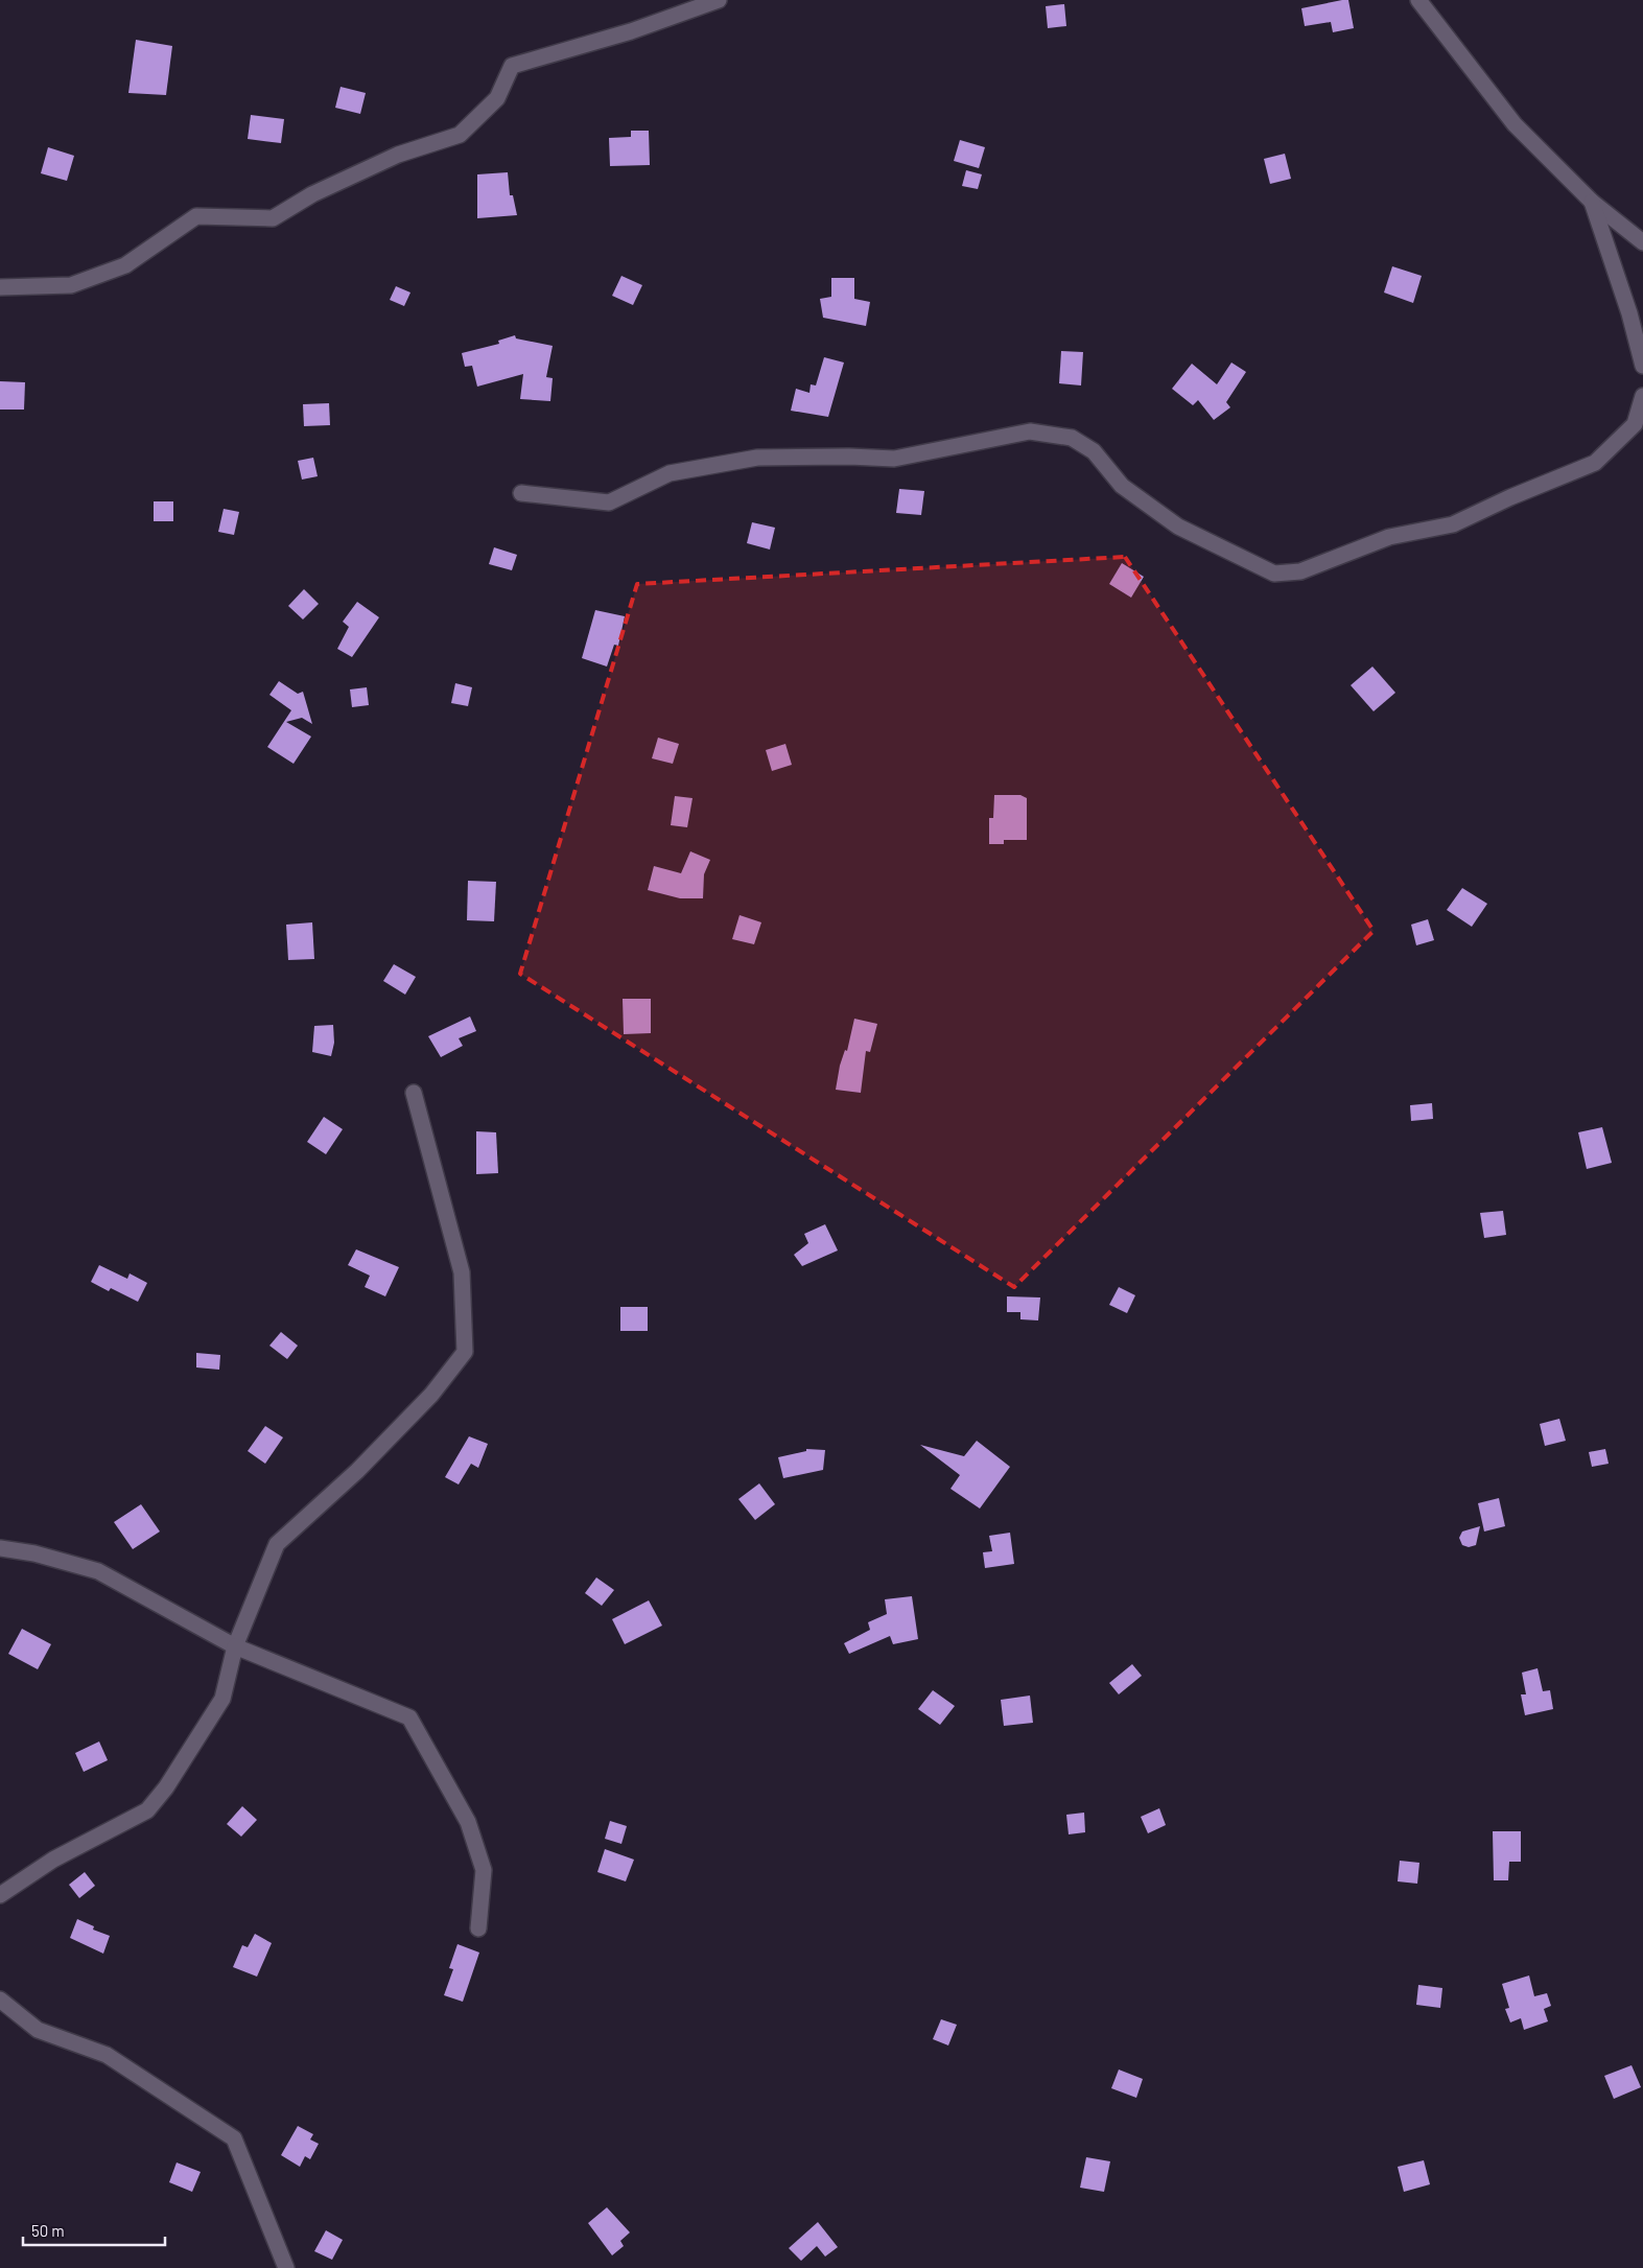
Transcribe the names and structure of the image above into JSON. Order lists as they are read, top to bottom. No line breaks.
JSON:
{"scale_bar":"50 m"}
